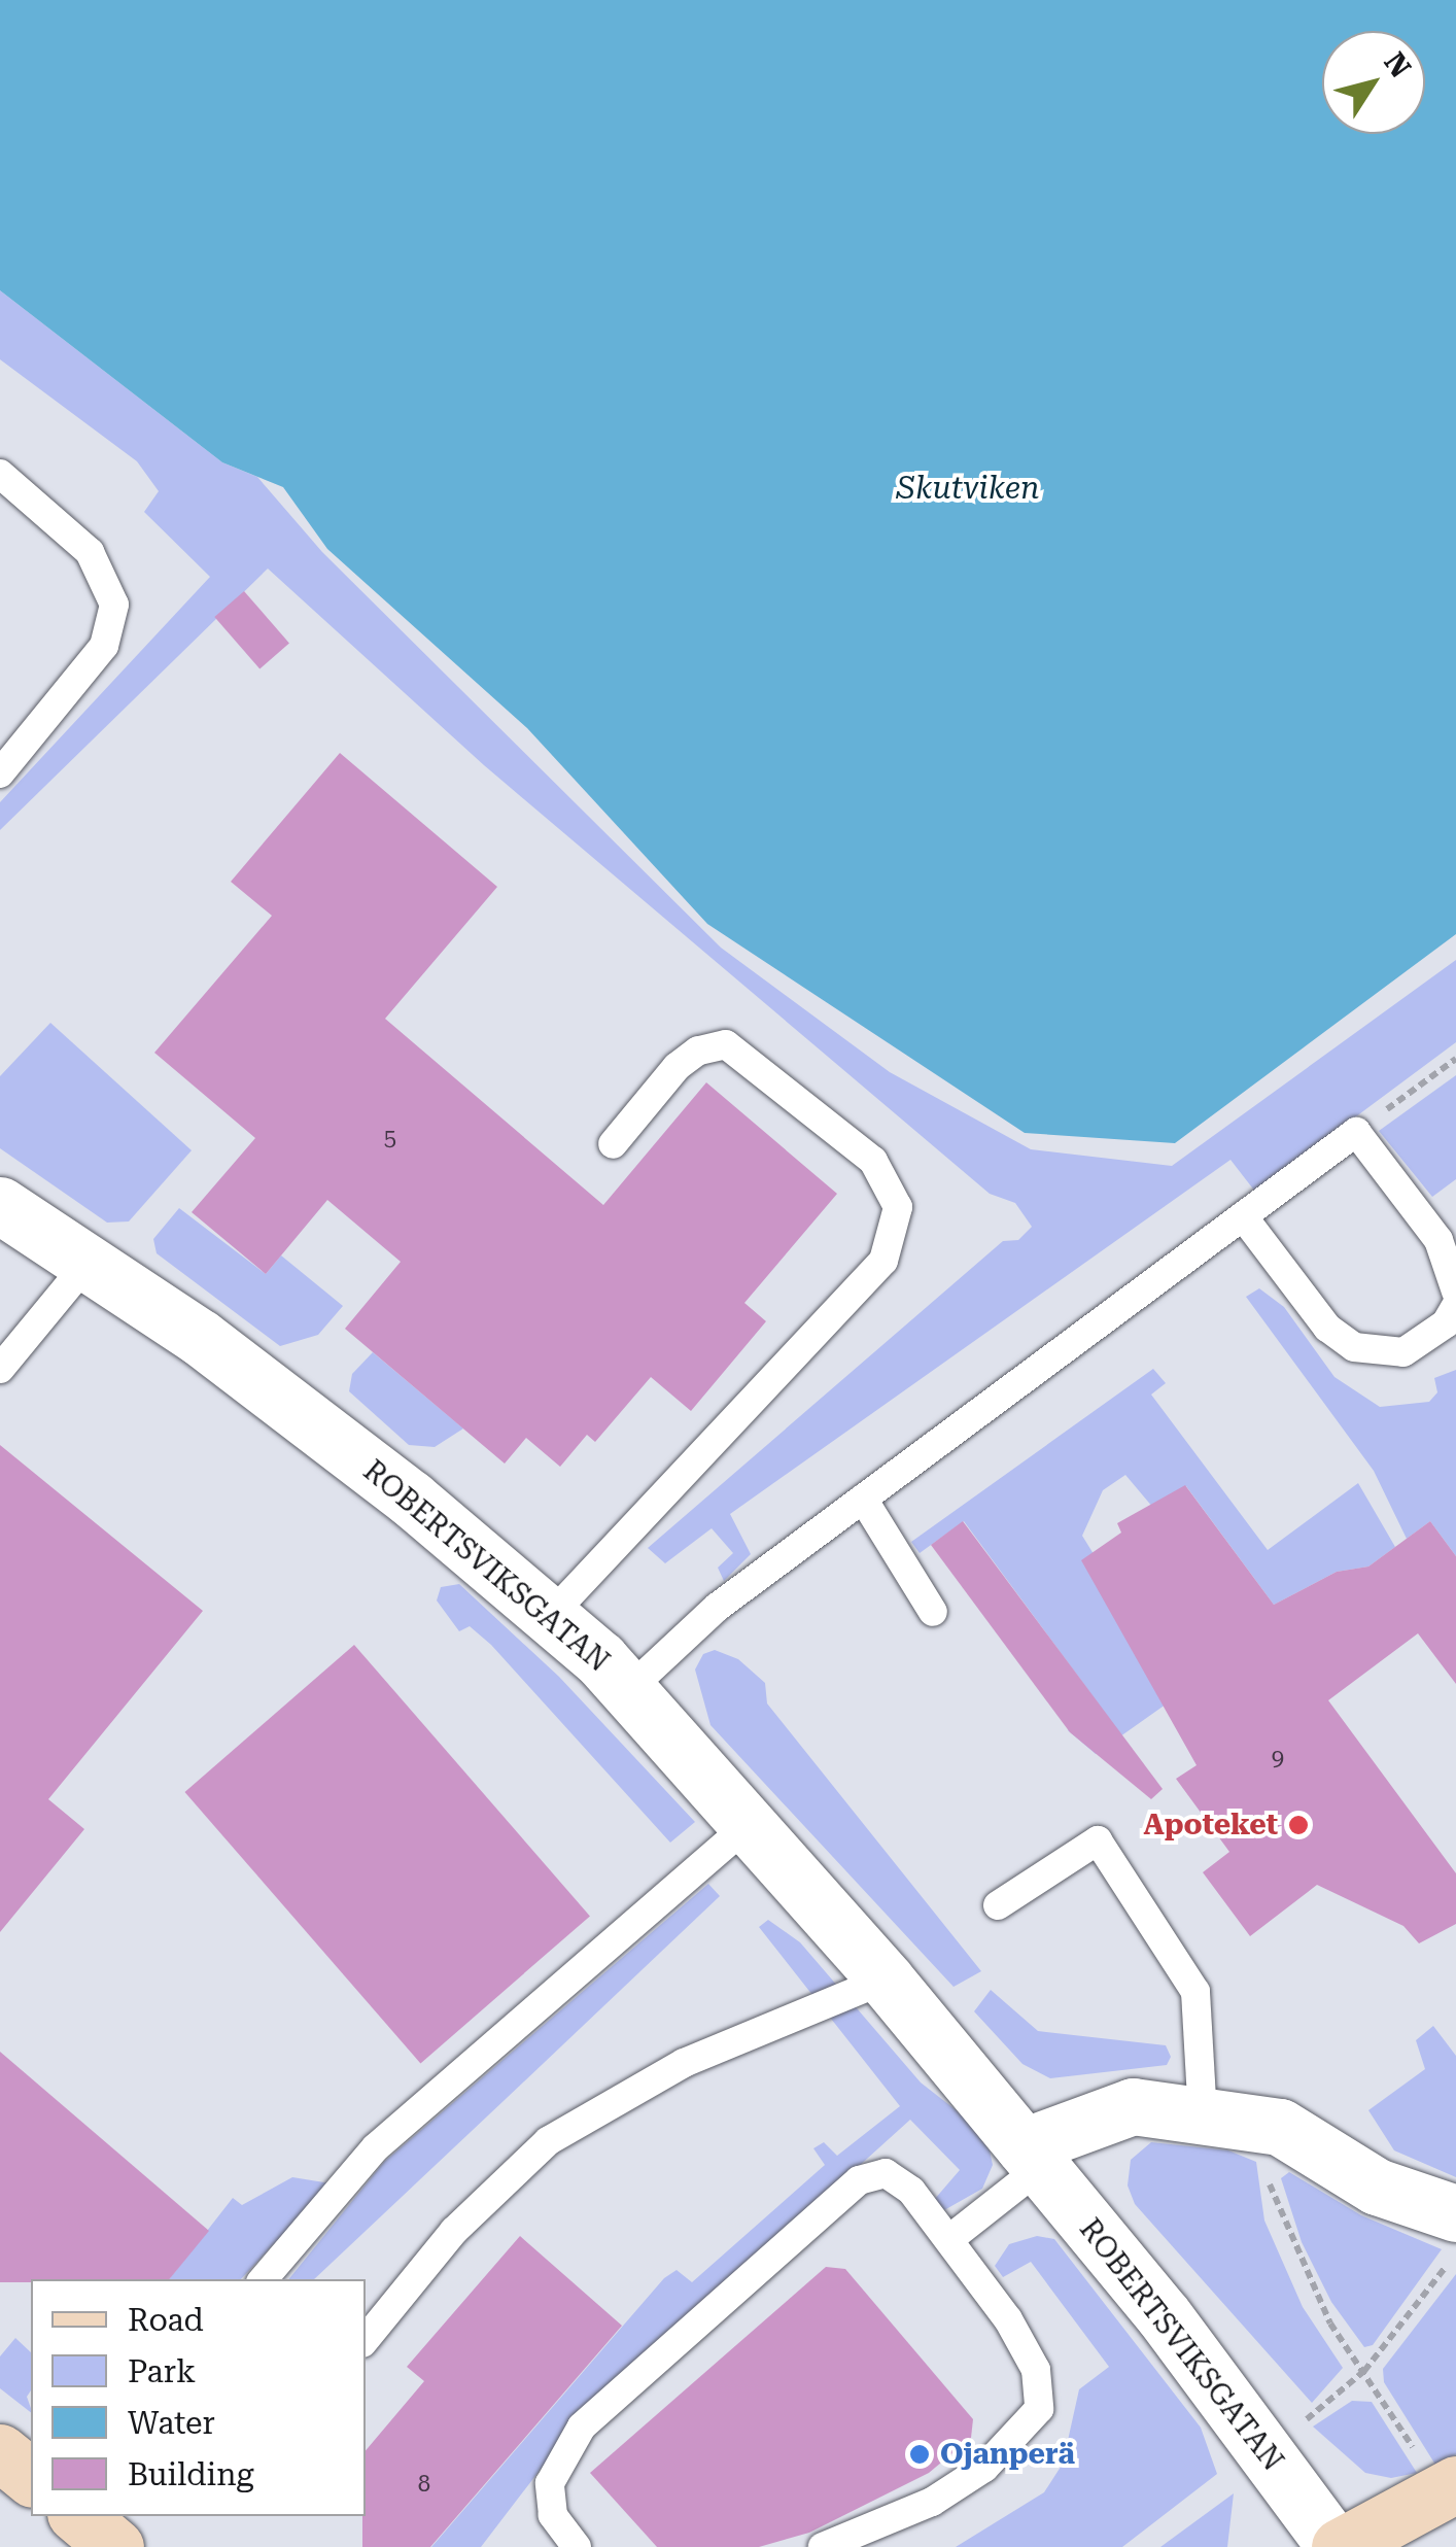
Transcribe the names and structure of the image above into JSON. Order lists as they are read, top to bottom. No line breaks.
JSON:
{"streets":{"street":["ROBERTSVIKSGATAN"]},"water":["Skutviken"],"places":["Apoteket","Ojanperä"],"house_numbers":["5","9","8"],"legend":["Road","Park","Water","Building"],"north":"top right"}
